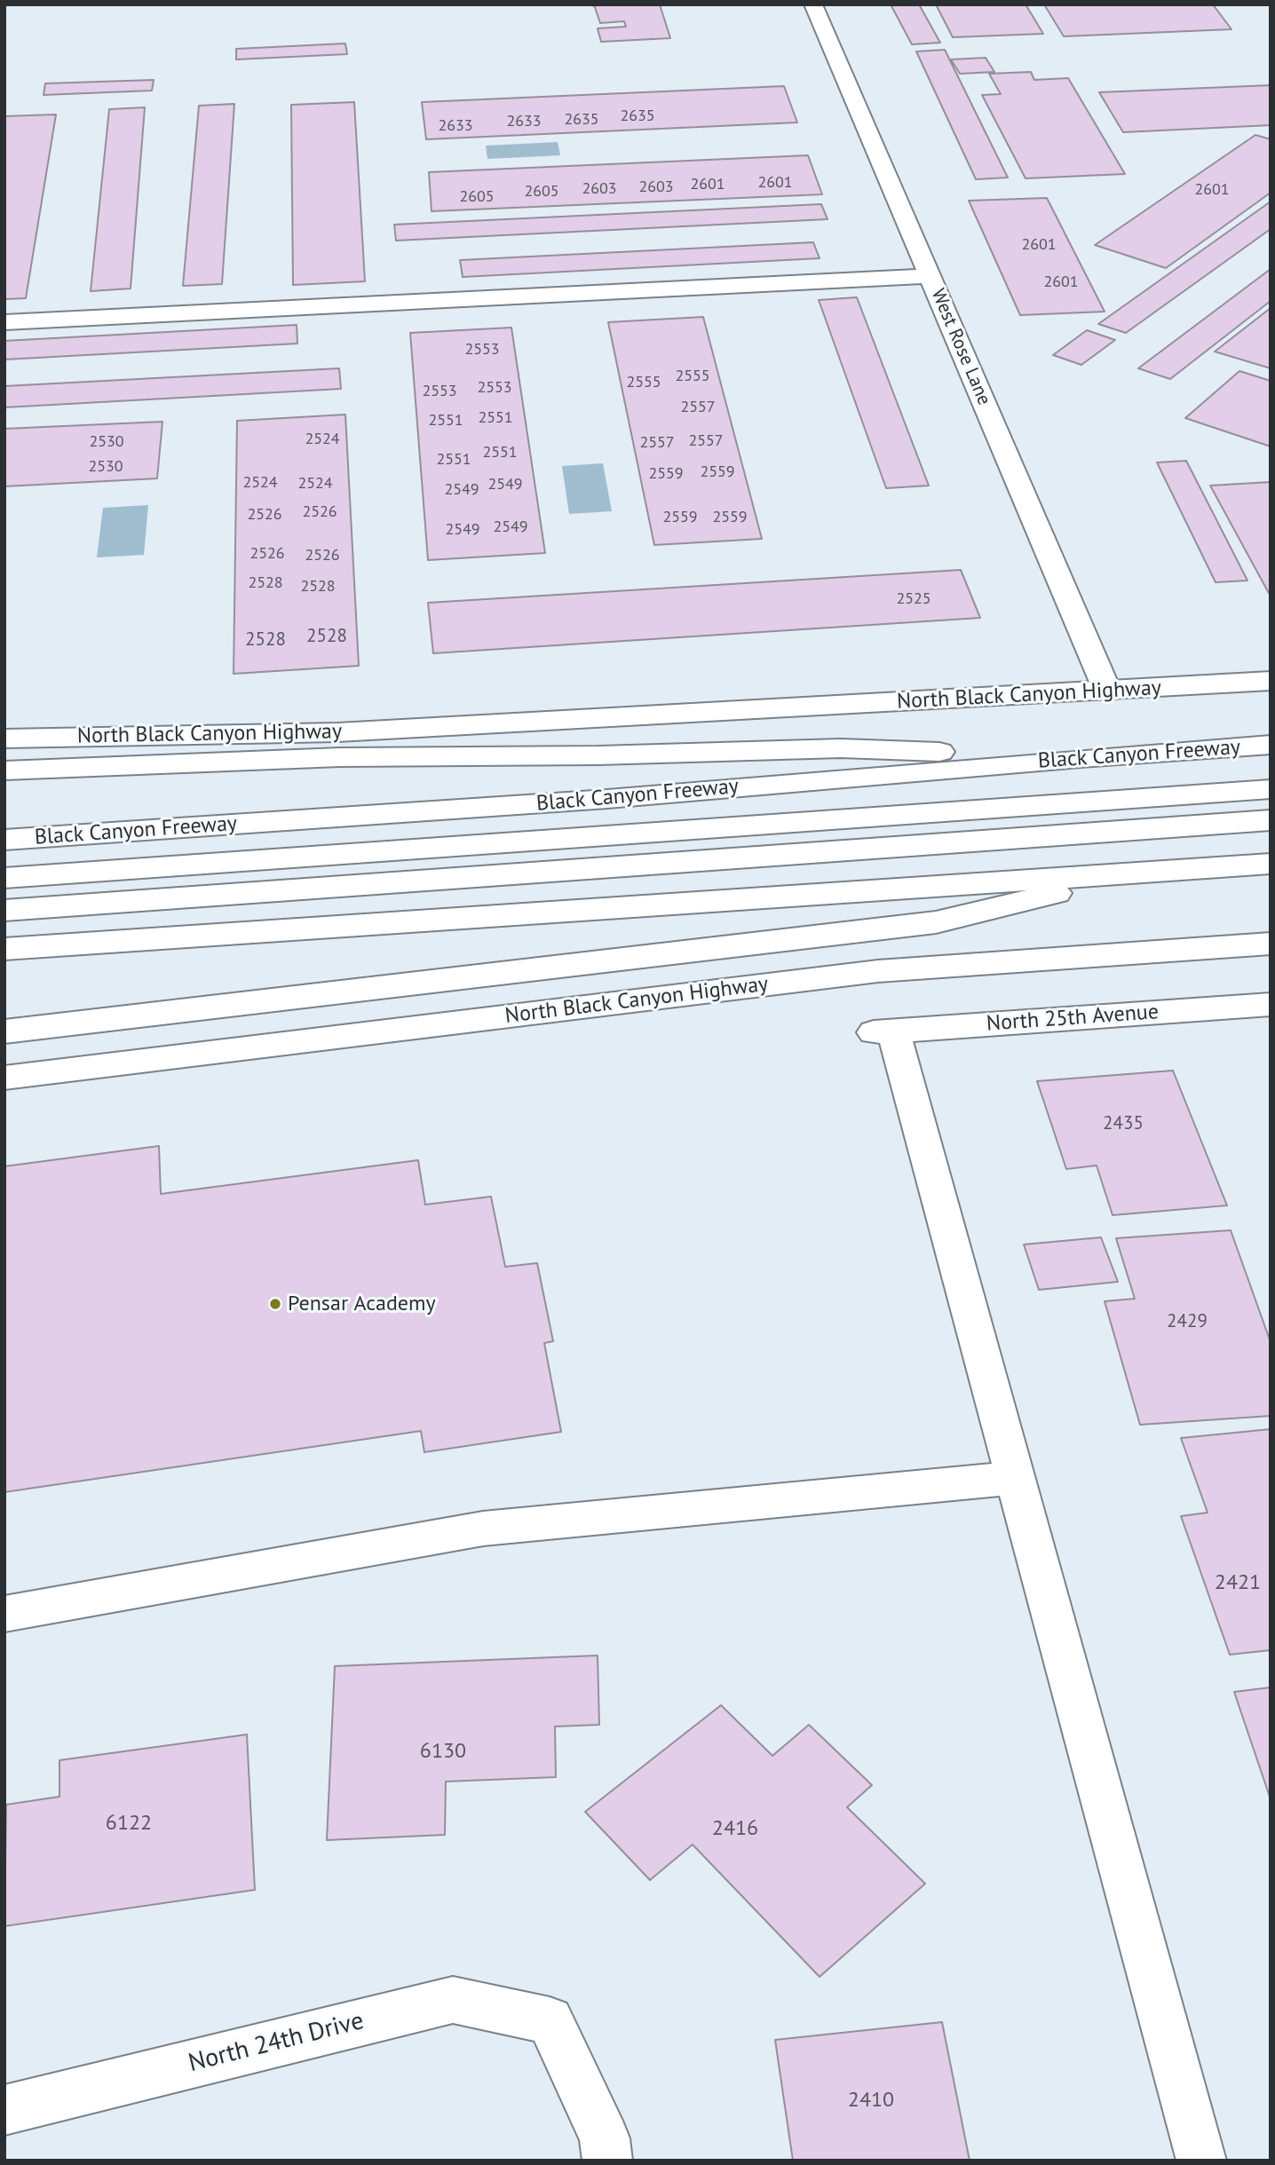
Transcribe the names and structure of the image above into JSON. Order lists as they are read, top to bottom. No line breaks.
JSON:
{"streets":{"main road":["West Rose Lane","North Black Canyon Highway","Black Canyon Freeway","North 25th Avenue","North 24th Drive"]},"crossings":[["West Rose Lane","North Black Canyon Highway"]],"places":["Pensar Academy"],"house_numbers":["2635","2635","2633","2633","2601","2601","2603","2603","2601","2605","2605","2601","2601","2553","2555","2555","2553","2553","2557","2551","2551","2524","2557","2530","2557","2551","2551","2530","2559","2559","2524","2524","2549","2549","2526","2526","2559","2559","2549","2549","2526","2526","2528","2528","2525","2528","2528","2435","2429","2421","6130","6122","2416","2410"]}
